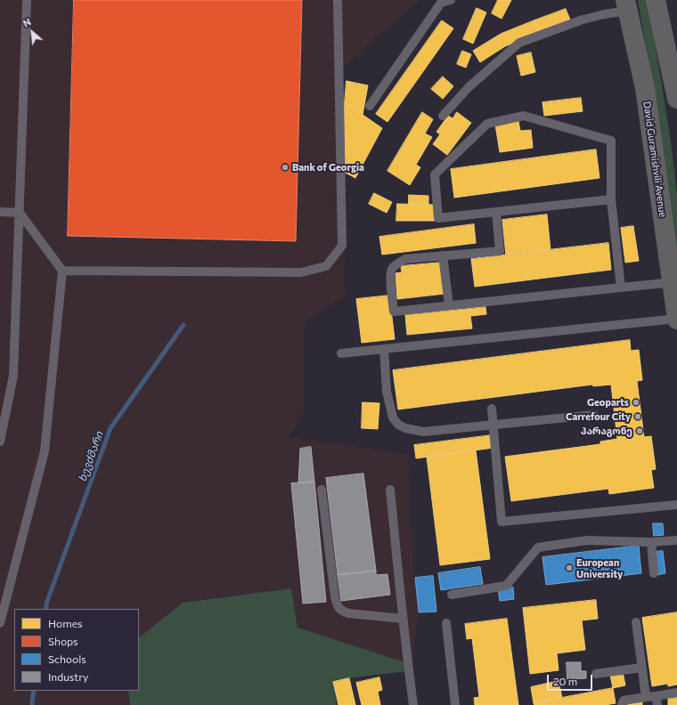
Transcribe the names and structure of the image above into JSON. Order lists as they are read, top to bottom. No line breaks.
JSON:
{"streets":{"main road":["David Guramishvili Avenue"]},"water":["ხევძმარი"],"places":["Bank of Georgia","Geoparts","Carrefour City","პარაგონე","European University"],"legend":["Homes","Shops","Schools","Industry"],"scale_bar":"20 m","north":"top left"}
